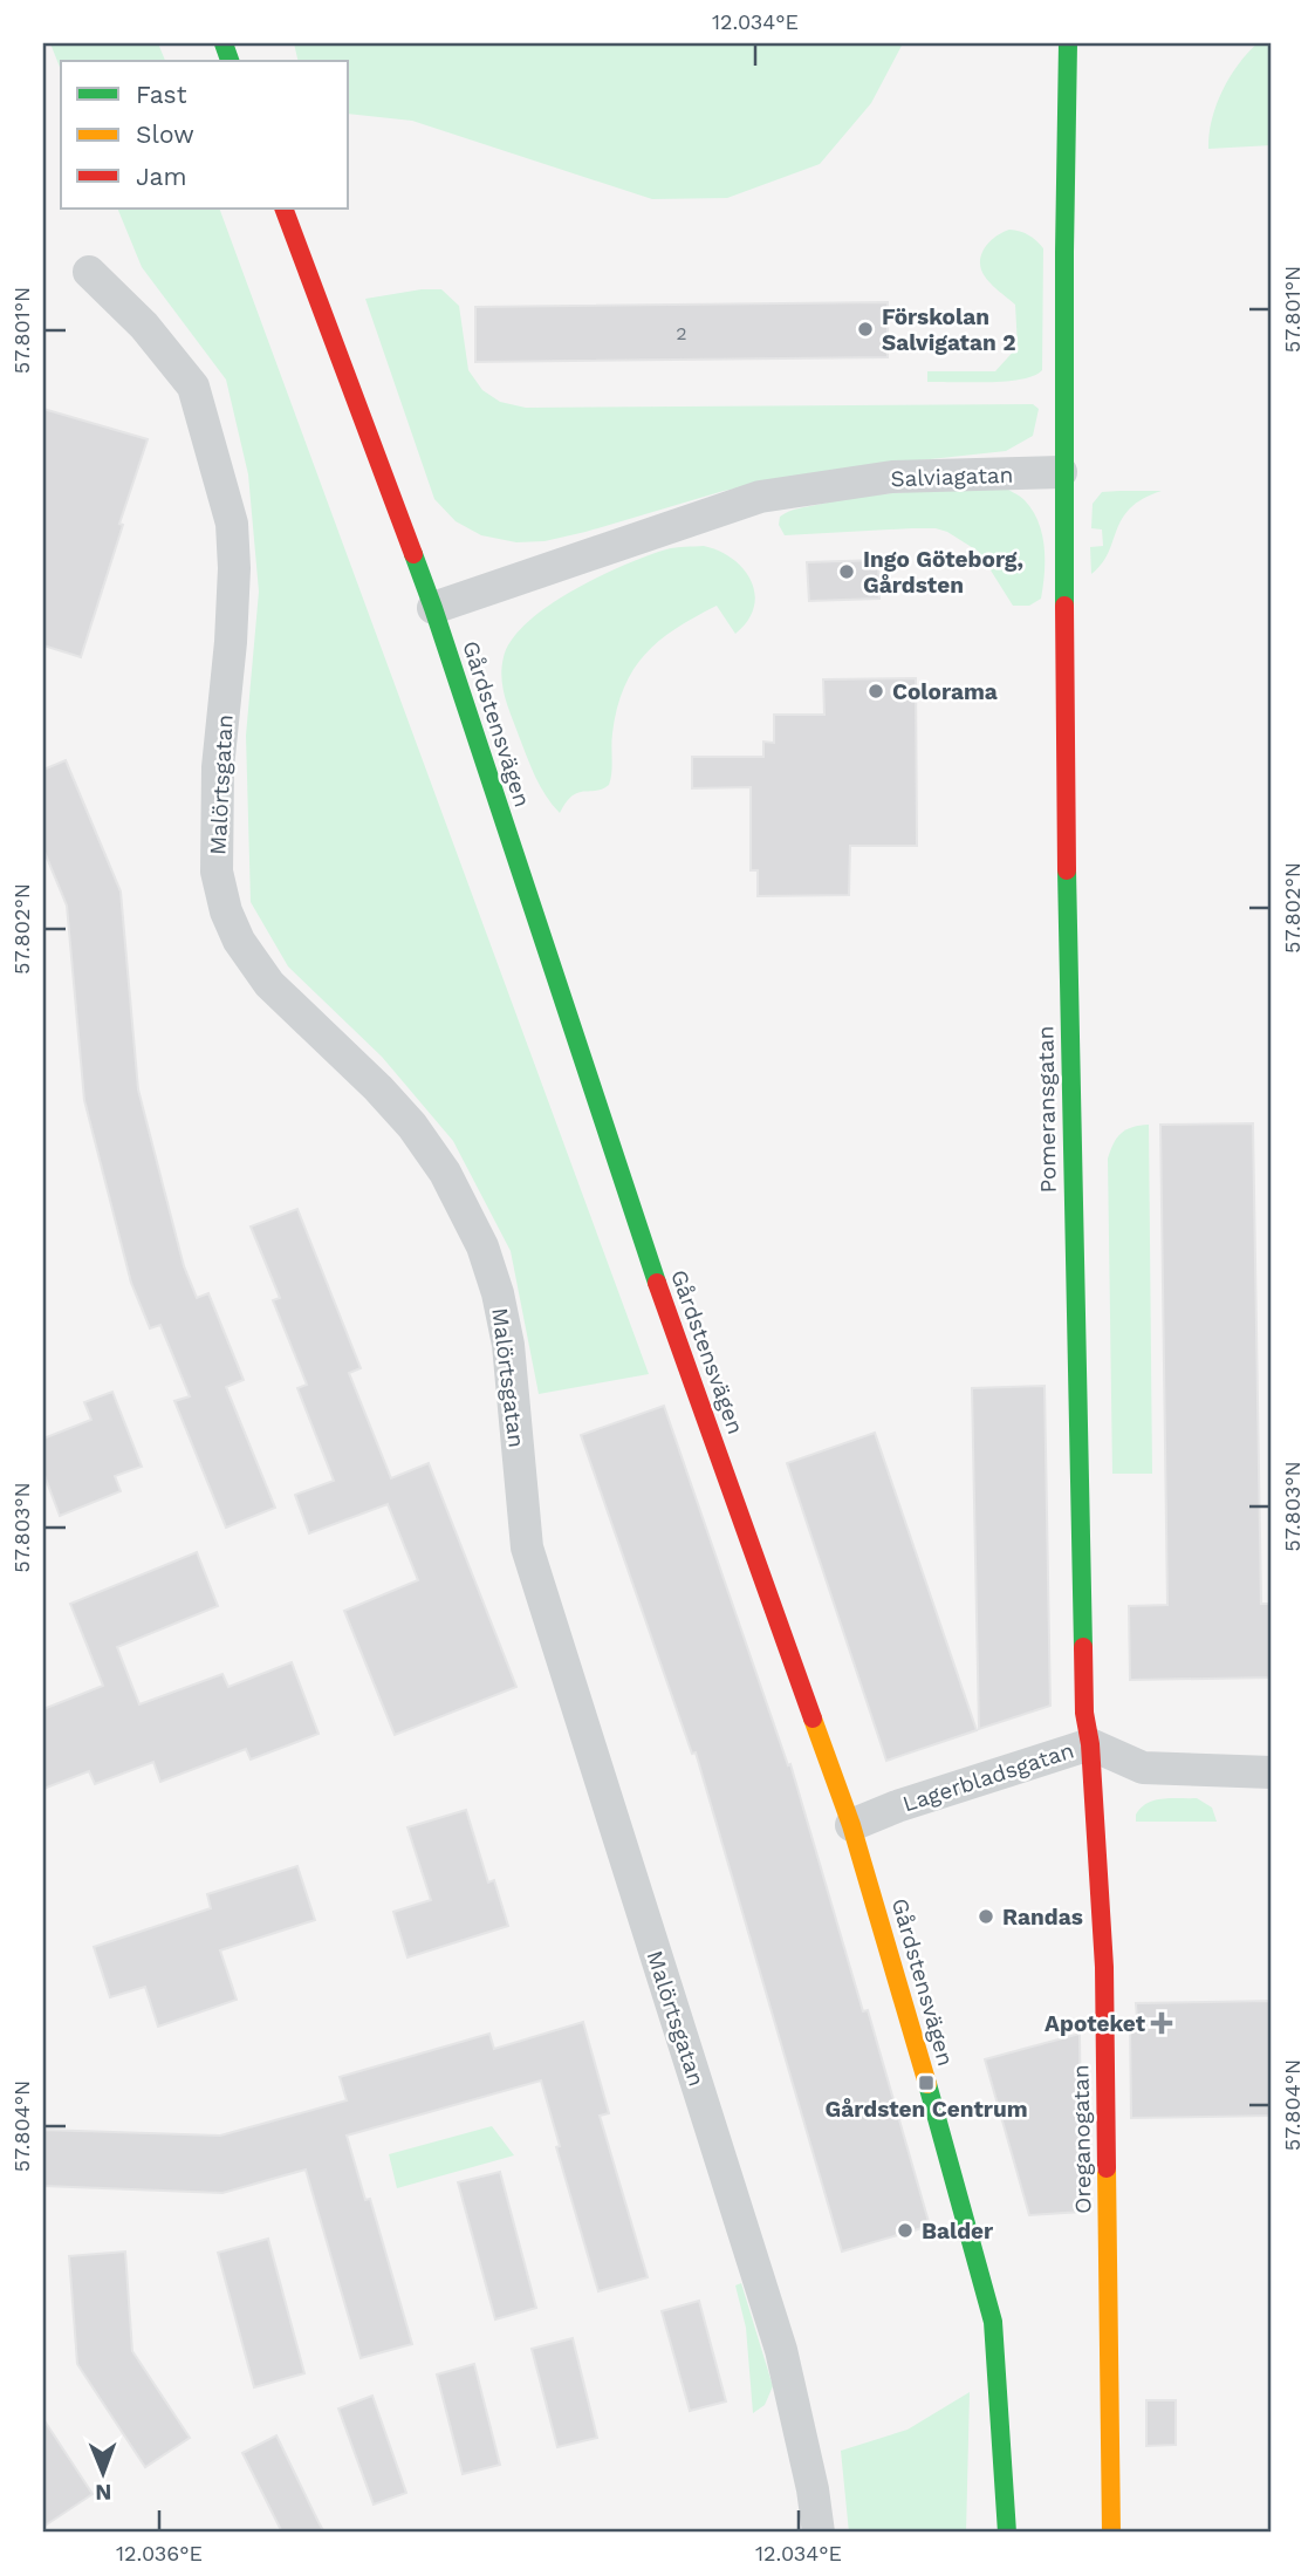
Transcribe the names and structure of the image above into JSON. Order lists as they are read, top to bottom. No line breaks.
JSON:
{"streets":{"street":["Salviagatan","Gårdstensvägen","Malörtsgatan","Pomeransgatan","Lagerbladsgatan","Oreganogatan"]},"crossings":[["Salviagatan","Gårdstensvägen"],["Salviagatan","Pomeransgatan"],["Gårdstensvägen","Lagerbladsgatan"],["Pomeransgatan","Lagerbladsgatan"],["Pomeransgatan","Oreganogatan"],["Lagerbladsgatan","Oreganogatan"]],"places":{"other":["Förskolan Salvigatan 2","Ingo Göteborg, Gårdsten","Colorama","Randas","Balder"],"health":["Apoteket"],"transit":["Gårdsten Centrum"]},"house_numbers":["2"],"legend":["Fast","Slow","Jam"],"north":"bottom","coordinates":["12.034°E","57.801°N","57.802°N","57.803°N","57.804°N","12.036°E"]}
